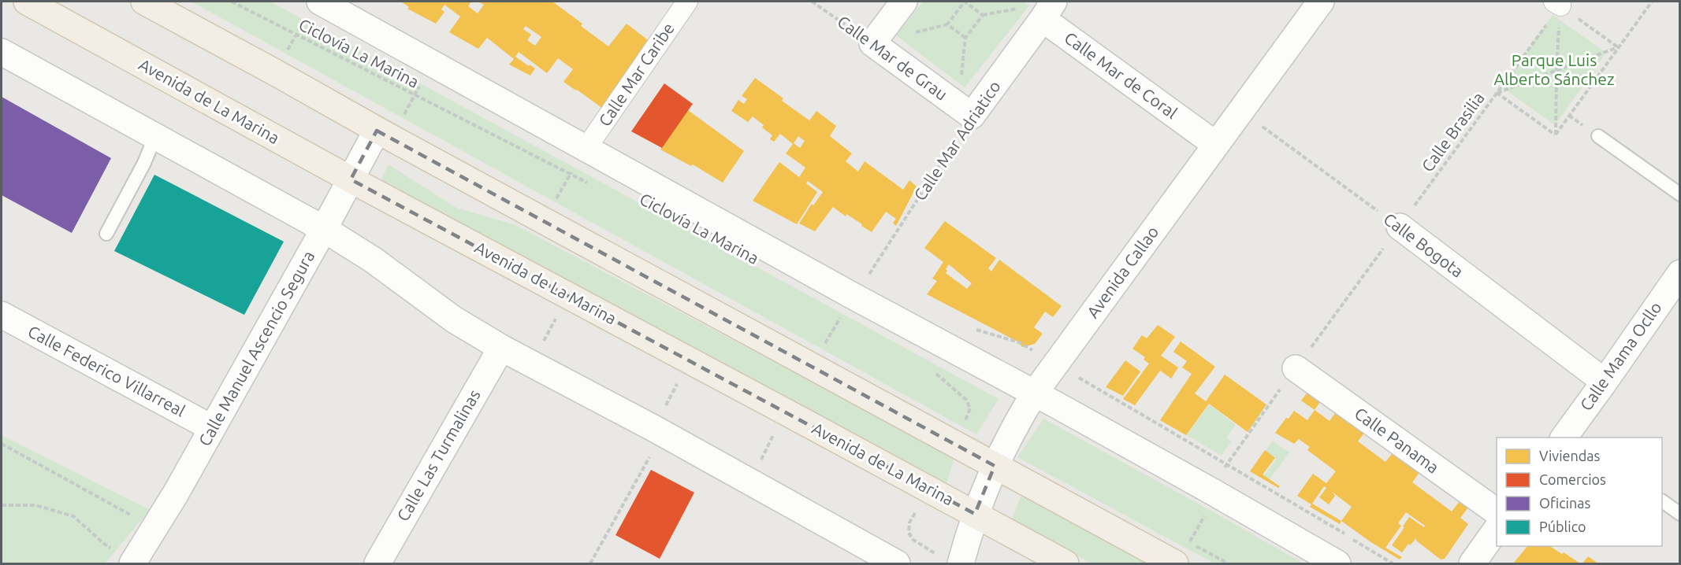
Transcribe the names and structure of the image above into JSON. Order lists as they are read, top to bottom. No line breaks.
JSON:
{"streets":{"main road":["Avenida de La Marina"],"street":["Calle Mar de Grau","Calle Mar Caribe","Calle Mar de Coral","Calle Mar Adriatico","Calle Bogota","Avenida Callao","Calle Manuel Ascencio Segura","Calle Mama Ocllo","Calle Federico Villarreal","Calle Panama","Calle Las Turmalinas"],"path":["Ciclovía La Marina","Calle Brasilia"]},"crossings":[["Calle Mar de Grau","Calle Mar Adriatico"],["Calle Mar de Coral","Calle Mar Adriatico"],["Calle Mar de Coral","Avenida Callao"],["Avenida de La Marina","Avenida Callao"],["Avenida de La Marina","Calle Manuel Ascencio Segura"],["Calle Brasilia","Calle Bogota"],["Calle Bogota","Avenida Callao"],["Calle Bogota","Calle Mama Ocllo"],["Calle Manuel Ascencio Segura","Calle Federico Villarreal"]],"parks":["Parque Luis Alberto Sánchez"],"legend":["Viviendas","Comercios","Oficinas","Público"]}
